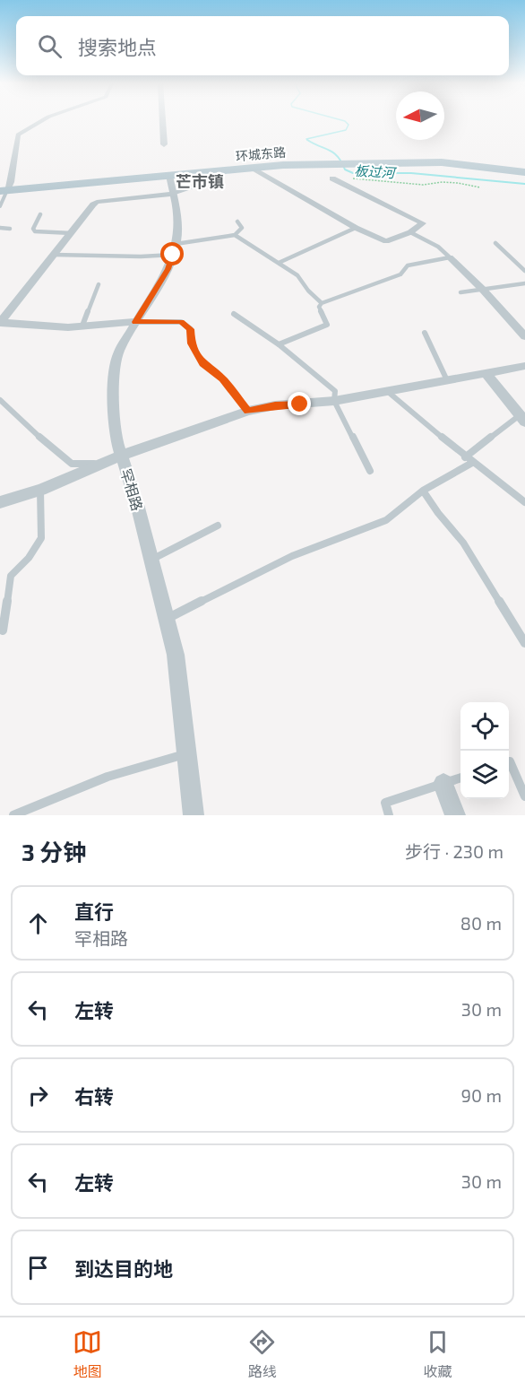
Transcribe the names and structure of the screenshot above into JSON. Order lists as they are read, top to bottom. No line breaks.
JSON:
{"streets":{"main road":["环城东路"],"street":["罕相路"]},"crossings":[["环城东路","罕相路"]],"districts":["芒市镇"],"water":["板过河"],"north":"left","page":{"search":"搜索地点","heading":["3 分钟","步行 · 230 m"],"list":[["直行","罕相路","80 m"],["左转","30 m"],["右转","90 m"],["左转","30 m"],"到达目的地"],"nav":["地图","路线","收藏"]}}
